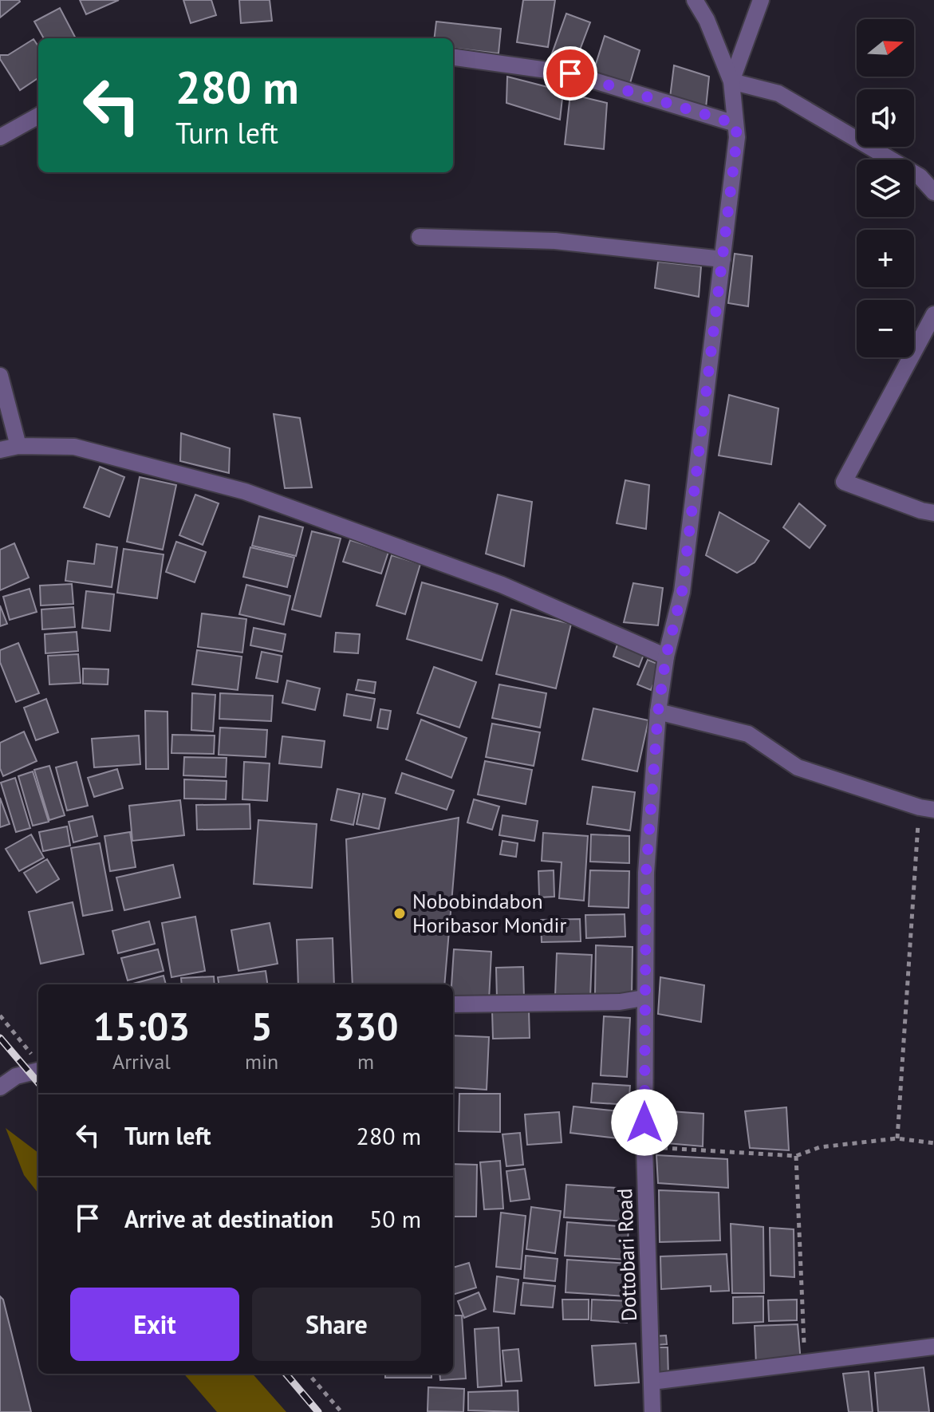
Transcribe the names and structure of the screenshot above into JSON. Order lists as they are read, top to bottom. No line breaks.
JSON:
{"streets":{"street":["Dottobari Road"]},"places":["Nobobindabon Horibasor Mondir"],"north":"right","page":{"map_buttons":["+","−"],"turn":["280 m","Turn left"],"eta":["15:03","Arrival","5","min","330","m"],"list":[{"name":"Turn left","value":"280 m"},{"name":"Arrive at destination","value":"50 m"}],"buttons":["Exit","Share"]}}
